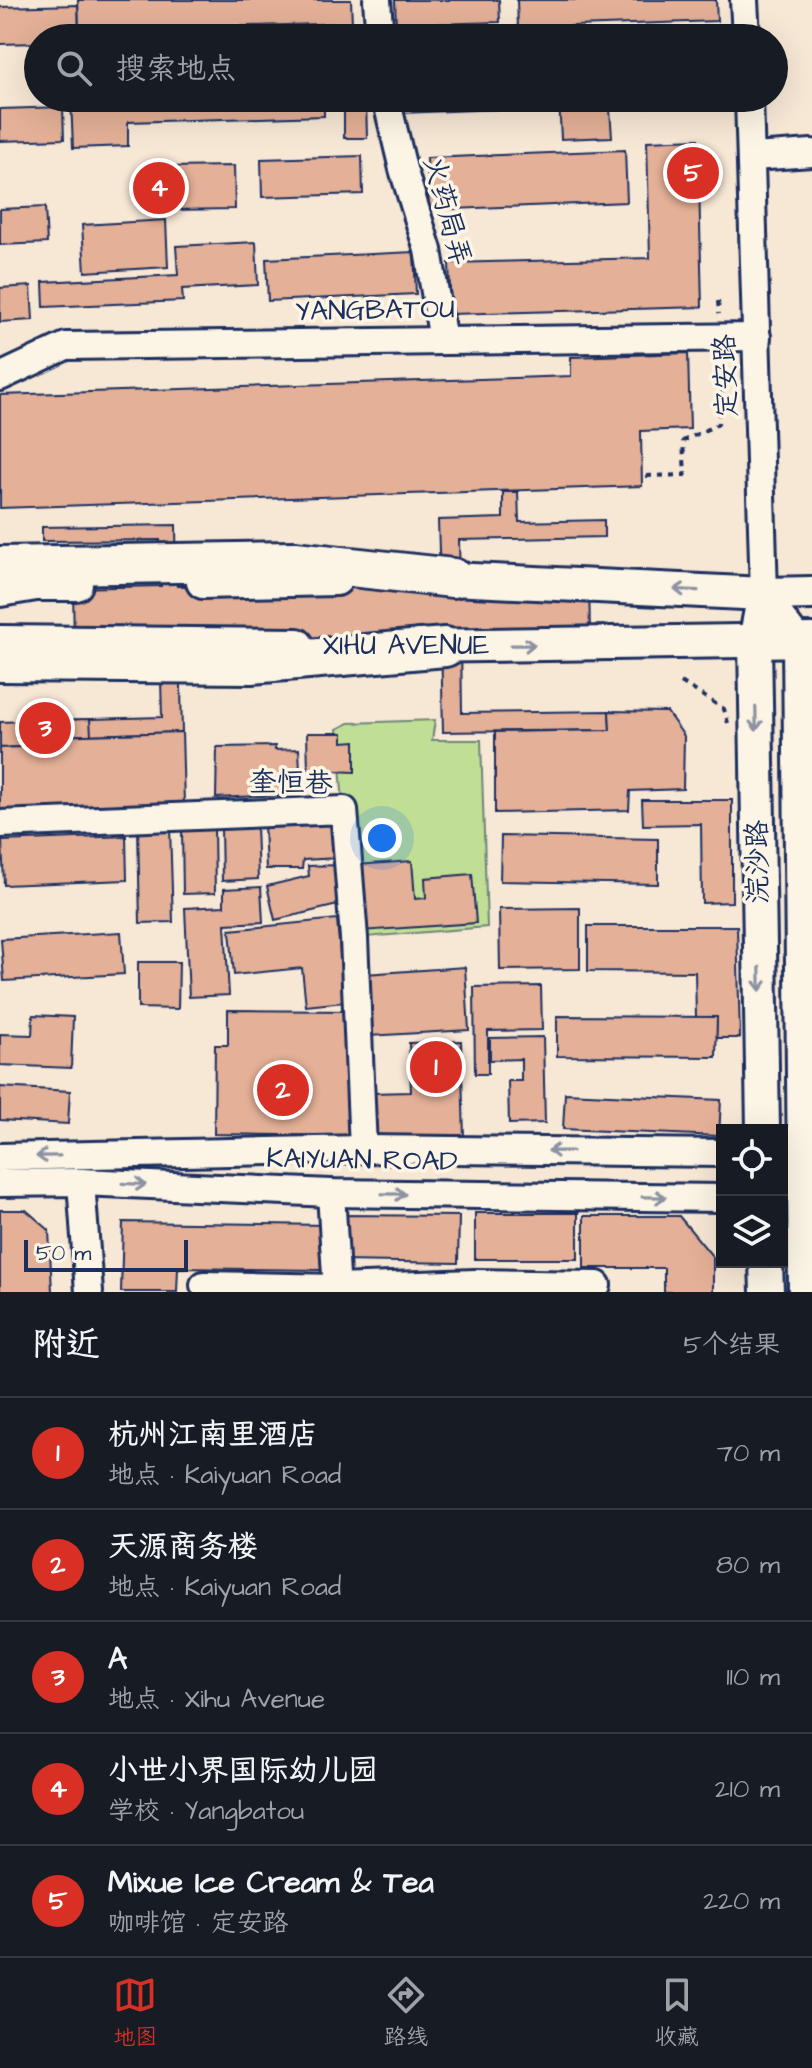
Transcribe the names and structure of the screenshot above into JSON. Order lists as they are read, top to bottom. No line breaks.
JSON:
{"streets":{"main road":["XIHU AVENUE","浣沙路"],"street":["火药局弄","YANGBATOU","定安路","奎恒巷","KAIYUAN ROAD"]},"crossings":[["火药局弄","YANGBATOU"],["YANGBATOU","定安路"],["定安路","浣沙路"],["XIHU AVENUE","浣沙路"],["奎恒巷","KAIYUAN ROAD"]],"scale_bar":"50 m","page":{"search":"搜索地点","pins":["5","4","3","1","2"],"scale":"50 m","heading":["附近","5个结果"],"list":[{"mark":"1","name":"杭州江南里酒店","note":"地点 · Kaiyuan Road","value":"70 m"},{"mark":"2","name":"天源商务楼","note":"地点 · Kaiyuan Road","value":"80 m"},{"mark":"3","name":"A","note":"地点 · Xihu Avenue","value":"110 m"},{"mark":"4","name":"小世小界国际幼儿园","note":"学校 · Yangbatou","value":"210 m"},{"mark":"5","name":"Mixue Ice Cream & Tea","note":"咖啡馆 · 定安路","value":"220 m"}],"nav":["地图","路线","收藏"]}}
